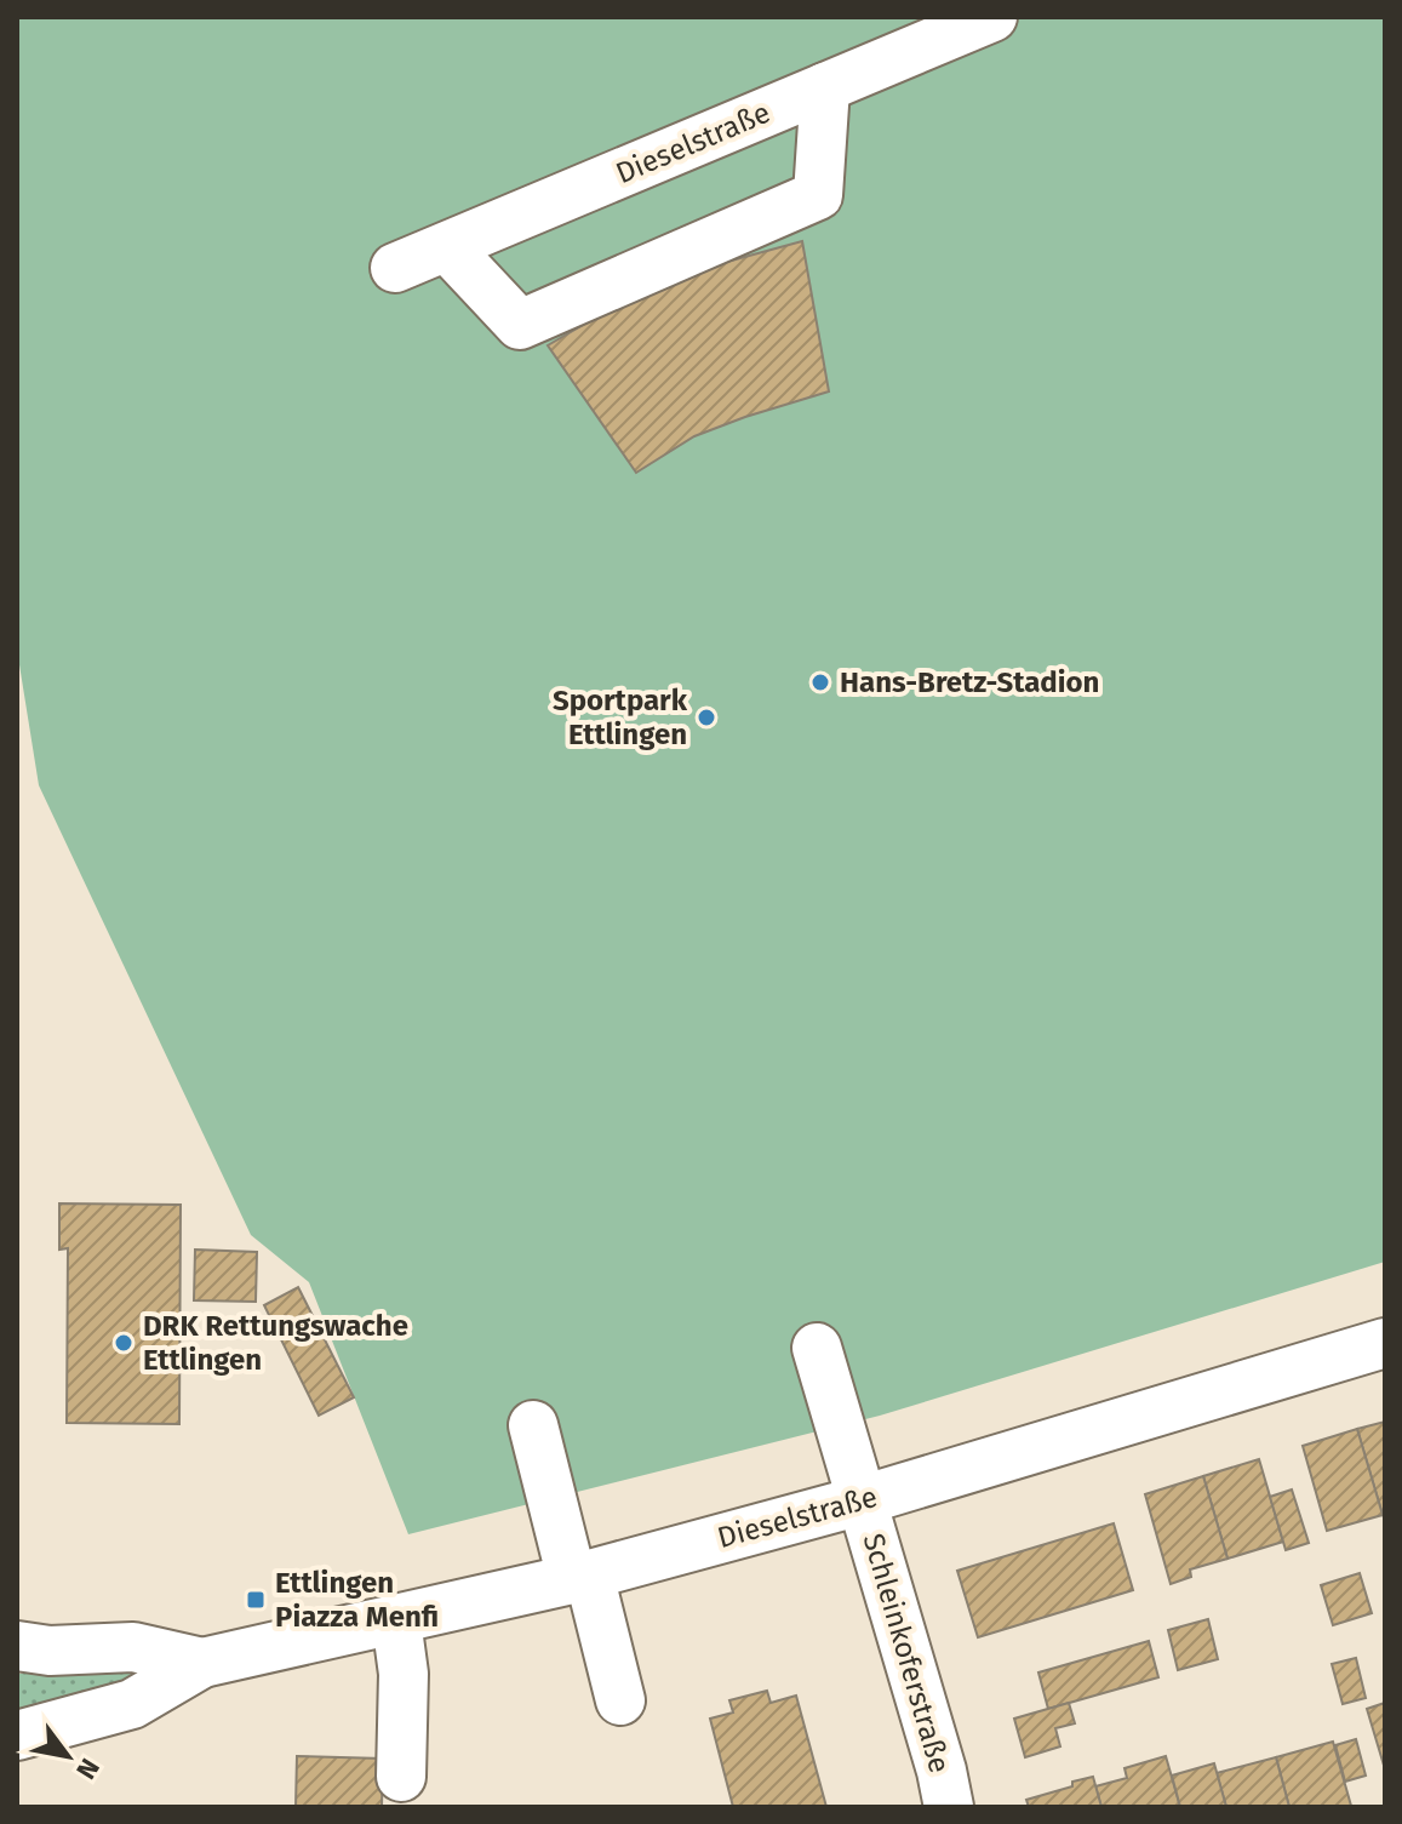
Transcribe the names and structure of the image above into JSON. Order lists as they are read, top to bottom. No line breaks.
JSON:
{"streets":{"street":["Dieselstraße","Schleinkoferstraße"]},"crossings":[["Dieselstraße","Schleinkoferstraße"]],"places":{"other":["Hans-Bretz-Stadion","Sportpark Ettlingen","DRK Rettungswache Ettlingen"],"transit":["Ettlingen Piazza Menfi"]},"north":"bottom right"}
